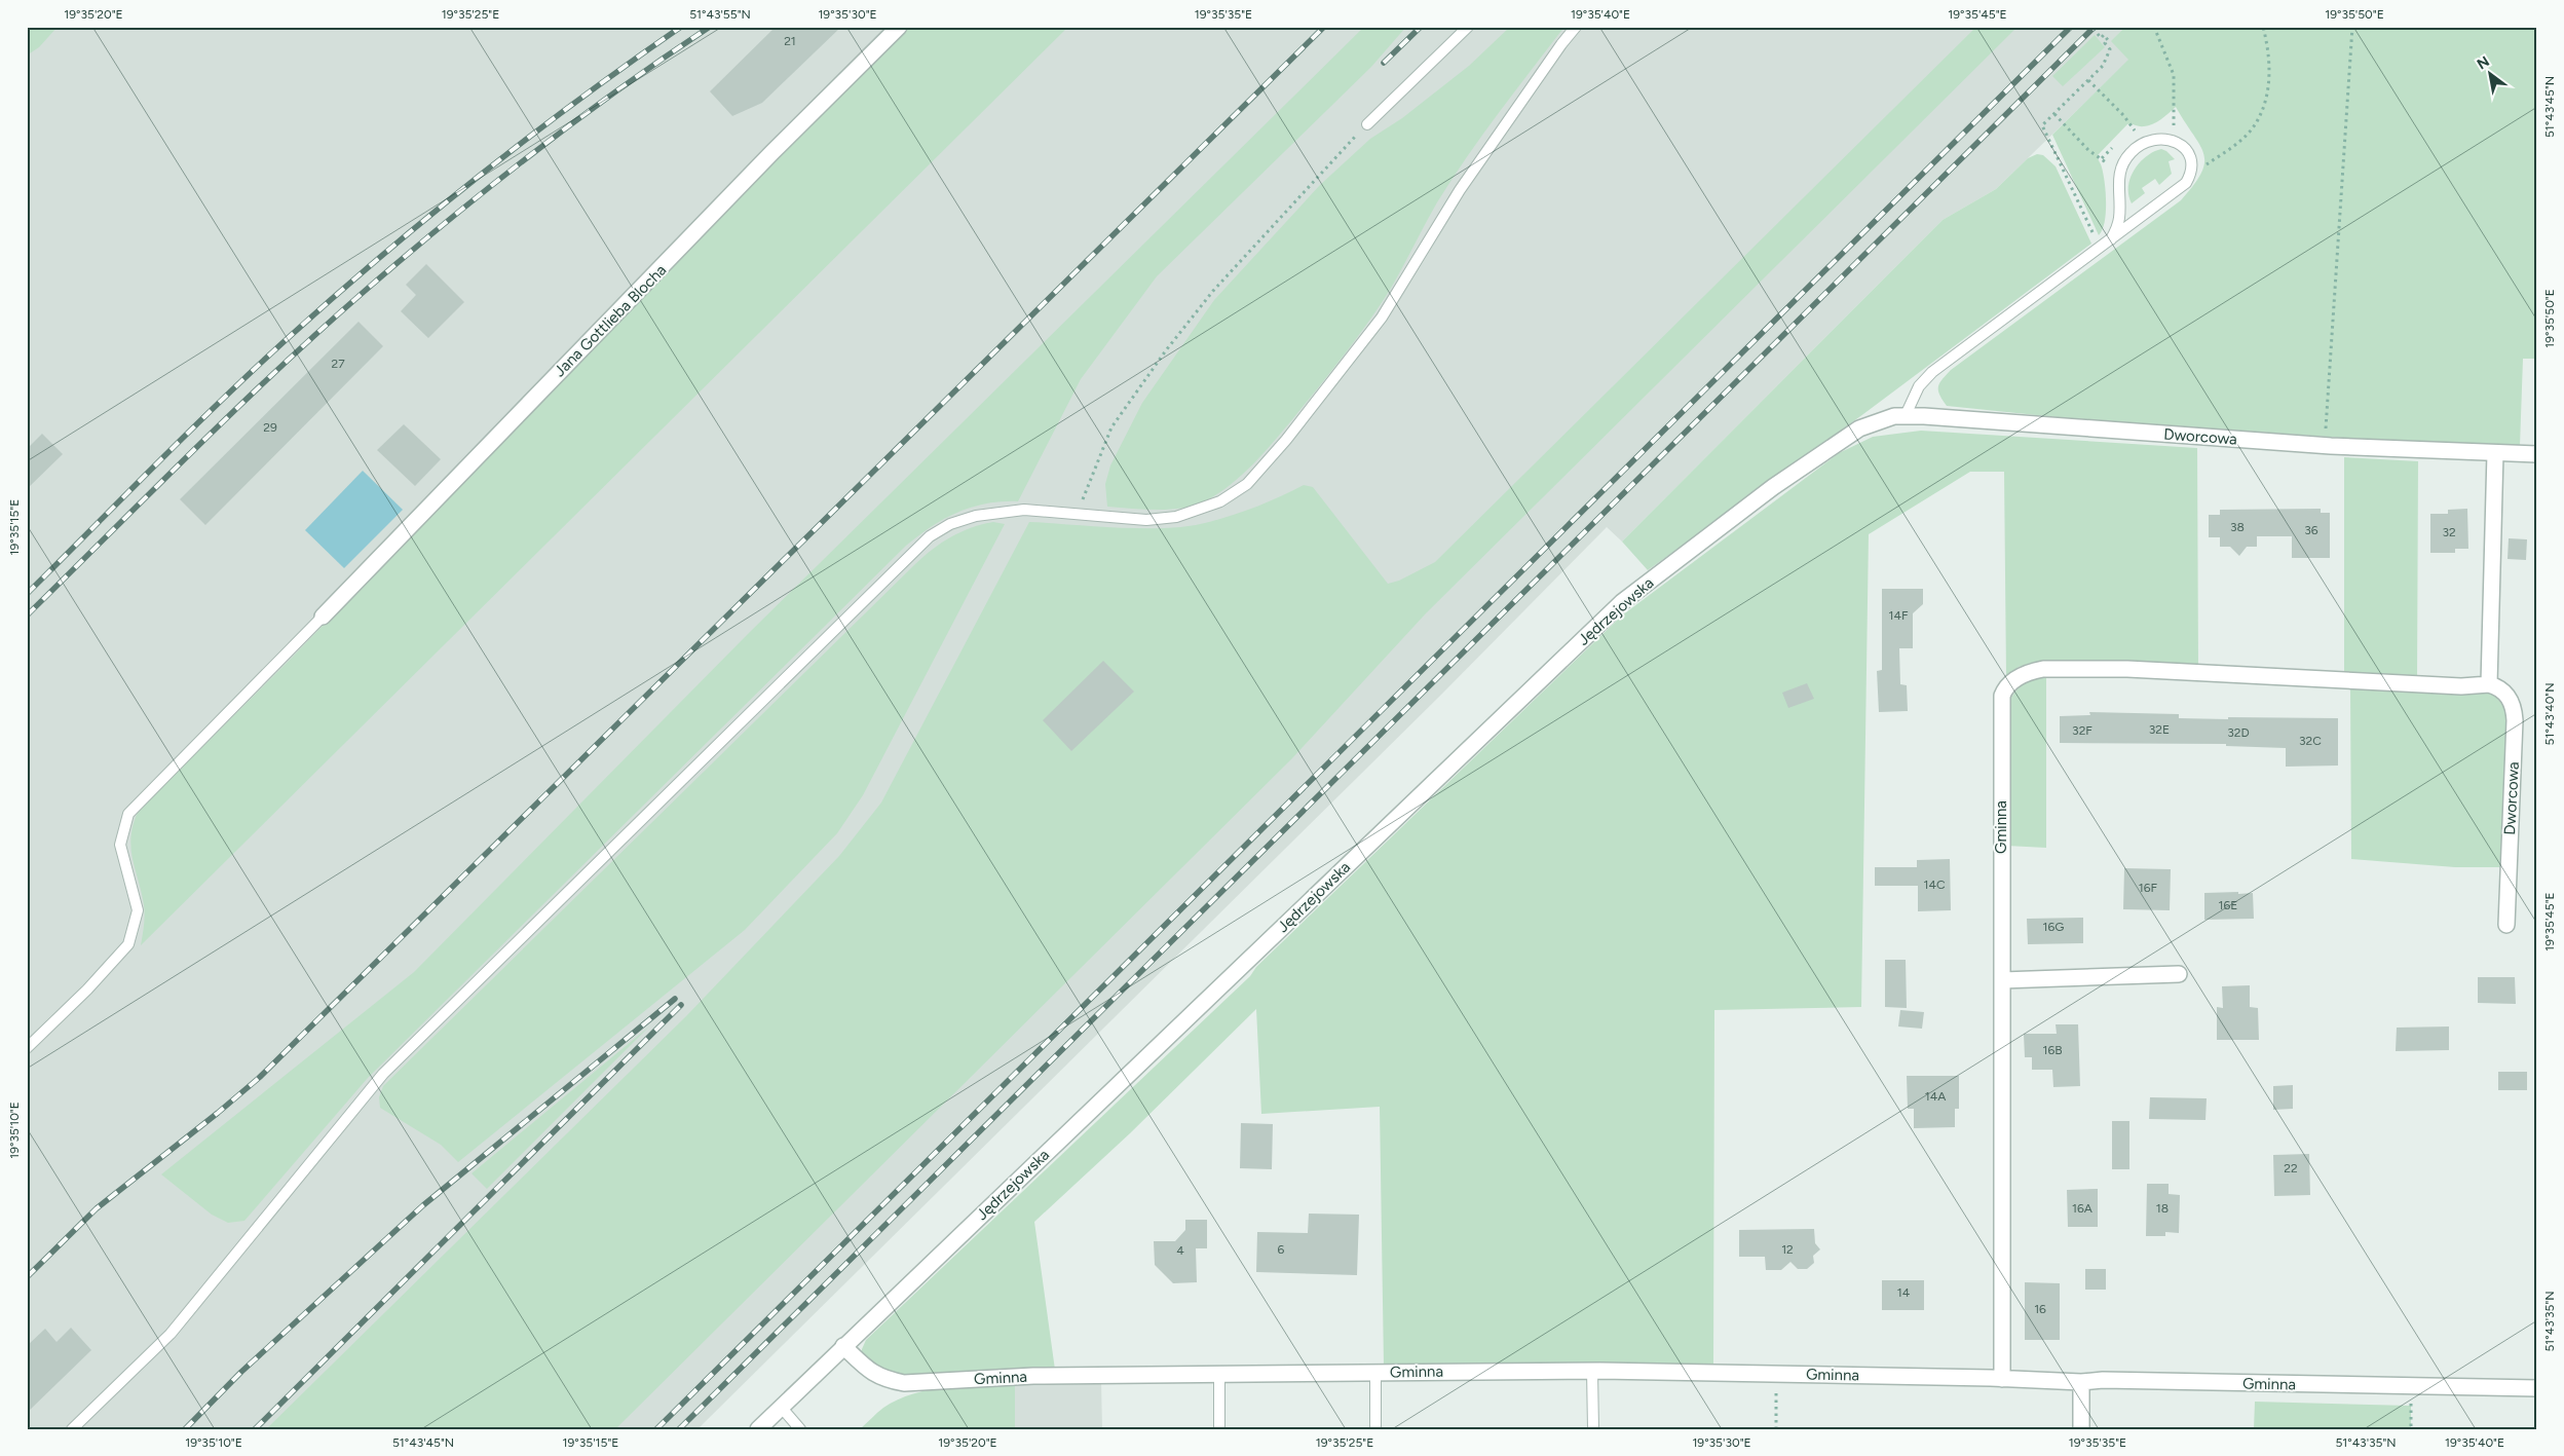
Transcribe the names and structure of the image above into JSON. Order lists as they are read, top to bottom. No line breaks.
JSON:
{"streets":{"street":["Jana Gottlieba Blocha","Dworcowa","Jędrzejowska","Gminna"]},"crossings":[["Dworcowa","Jędrzejowska"],["Dworcowa","Gminna"],["Jędrzejowska","Gminna"]],"house_numbers":["21","27","29","38","36","32","14F","32E","32F","32D","32C","14C","16F","16E","16G","16B","14A","22","16A","18","6","12","4","14","16"],"north":"top left","coordinates":["19°35'20\"E","19°35'25\"E","51°43'55\"N","19°35'30\"E","19°35'35\"E","19°35'40\"E","19°35'45\"E","19°35'50\"E","51°43'45\"N","19°35'15\"E","51°43'40\"N","19°35'10\"E","51°43'35\"N"]}
